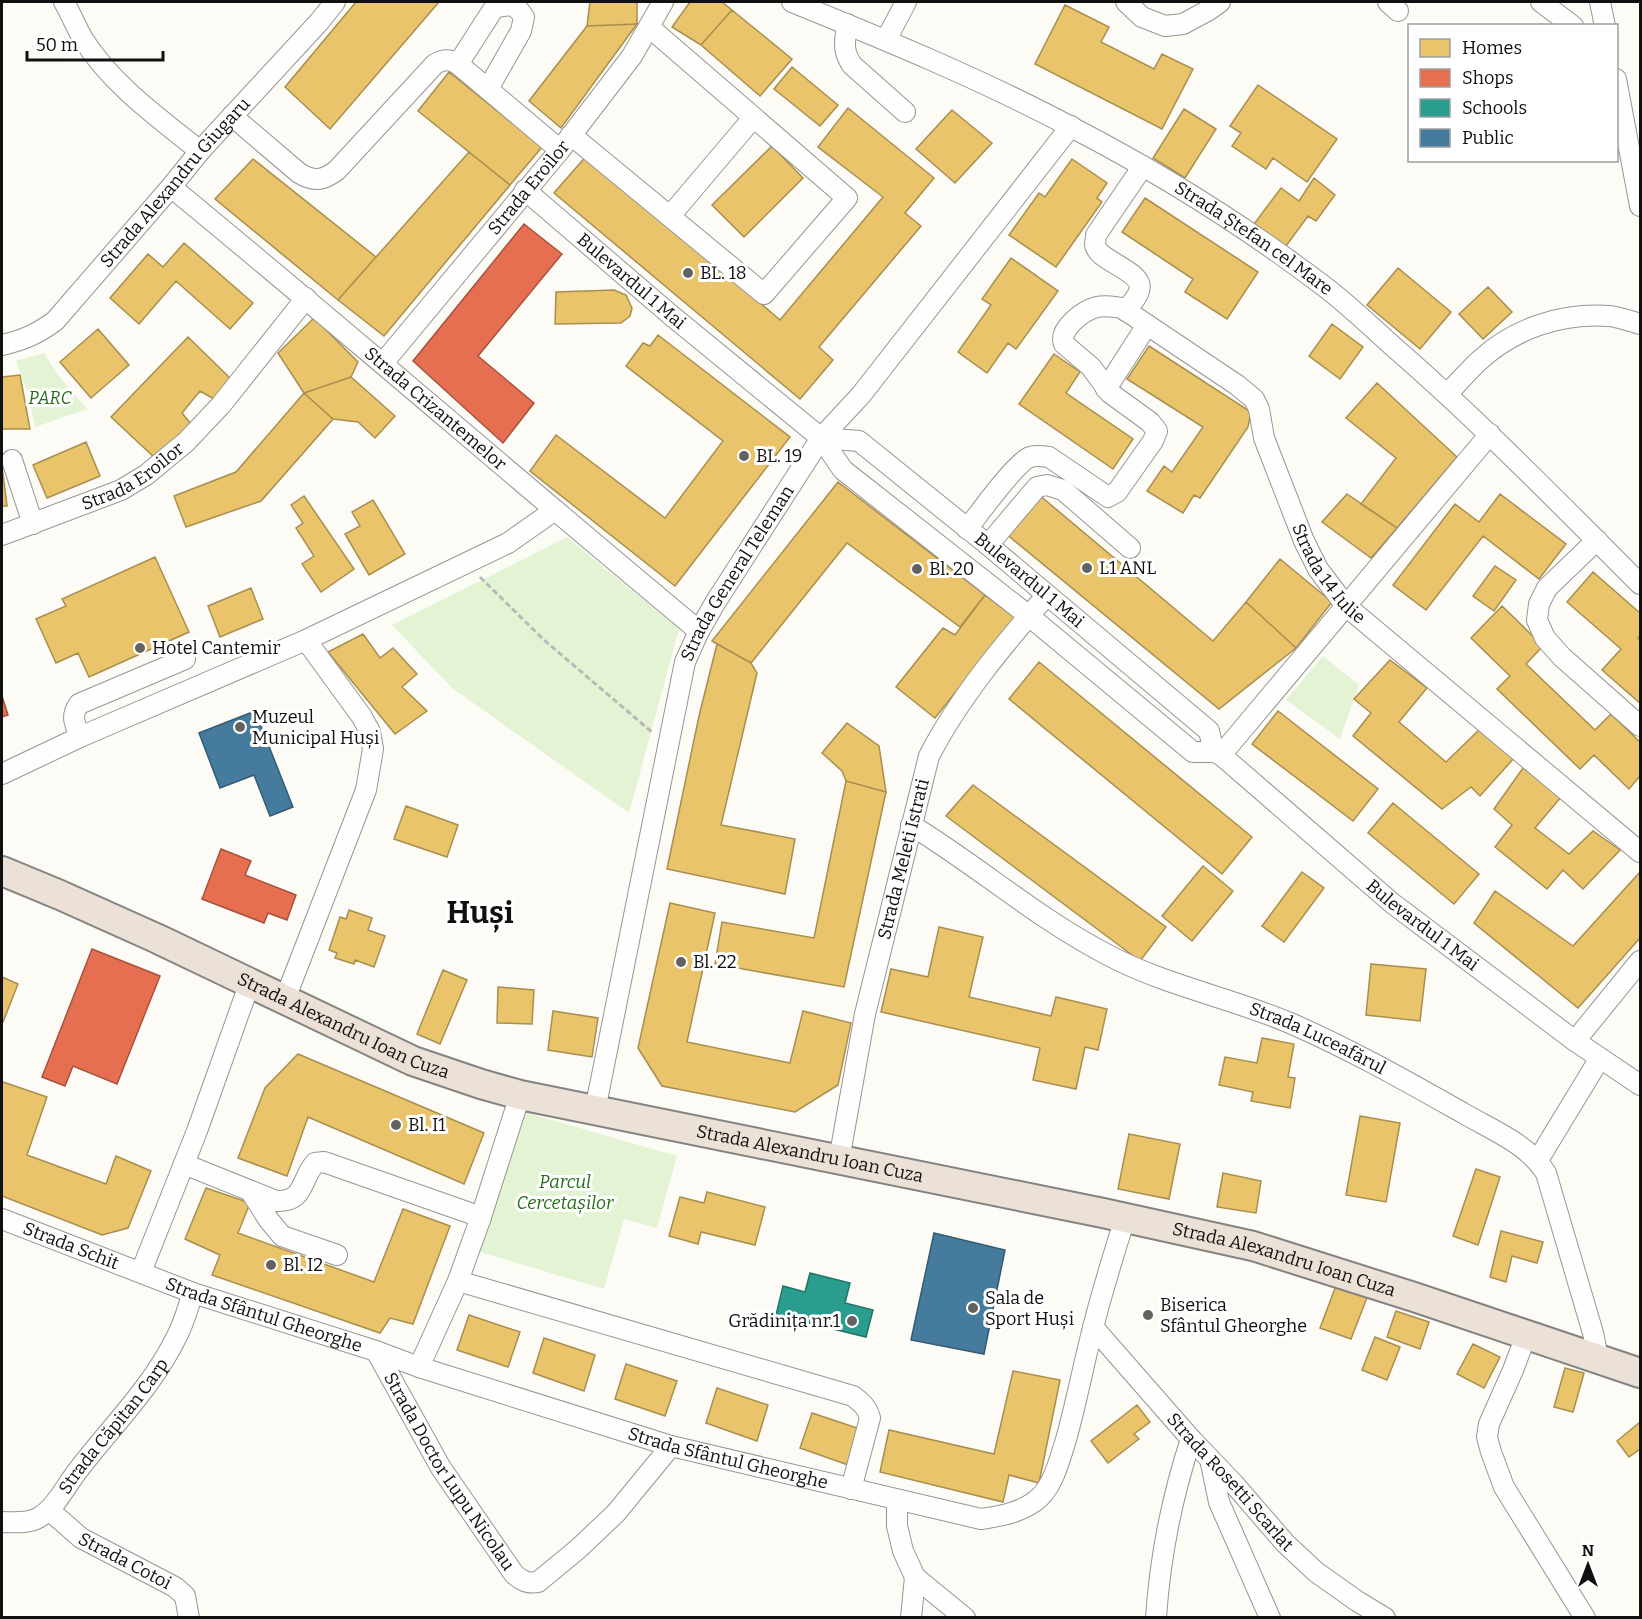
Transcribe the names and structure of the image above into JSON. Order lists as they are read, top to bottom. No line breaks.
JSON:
{"streets":{"highway":["Strada Alexandru Ioan Cuza"],"street":["Strada Alexandru Giugaru","Strada Eroilor","Strada Ștefan cel Mare","Bulevardul 1 Mai","Strada Crizantemelor","Strada 14 Iulie","Strada General Teleman","Strada Meleti Istrati","Strada Luceafărul","Strada Schit","Strada Sfântul Gheorghe","Strada Căpitan Carp","Strada Doctor Lupu Nicolau","Strada Rosetti Scarlat","Strada Cotoi"]},"crossings":[["Strada Alexandru Giugaru","Strada Crizantemelor"],["Strada Eroilor","Bulevardul 1 Mai"],["Strada Eroilor","Strada Crizantemelor"],["Strada Ștefan cel Mare","Strada General Teleman"],["Bulevardul 1 Mai","Strada General Teleman"],["Bulevardul 1 Mai","Strada Meleti Istrati"],["Strada Crizantemelor","Strada General Teleman"],["Strada General Teleman","Strada Alexandru Ioan Cuza"],["Strada Meleti Istrati","Strada Alexandru Ioan Cuza"],["Strada Meleti Istrati","Strada Luceafărul"],["Strada Alexandru Ioan Cuza","Strada Sfântul Gheorghe"],["Strada Schit","Strada Sfântul Gheorghe"],["Strada Sfântul Gheorghe","Strada Căpitan Carp"],["Strada Sfântul Gheorghe","Strada Doctor Lupu Nicolau"],["Strada Sfântul Gheorghe","Strada Rosetti Scarlat"],["Strada Căpitan Carp","Strada Cotoi"]],"districts":["Huși"],"parks":["PARC","Parcul Cercetașilor"],"places":["BL. 18","BL. 19","L1 ANL","Bl. 20","Hotel Cantemir","Muzeul Municipal Huși","Bl. 22","Bl. I1","Bl. I2","Sala de Sport Huși","Biserica Sfântul Gheorghe","Grădinița nr.1"],"legend":["Homes","Shops","Schools","Public"],"scale_bar":"50 m","north":"top"}
